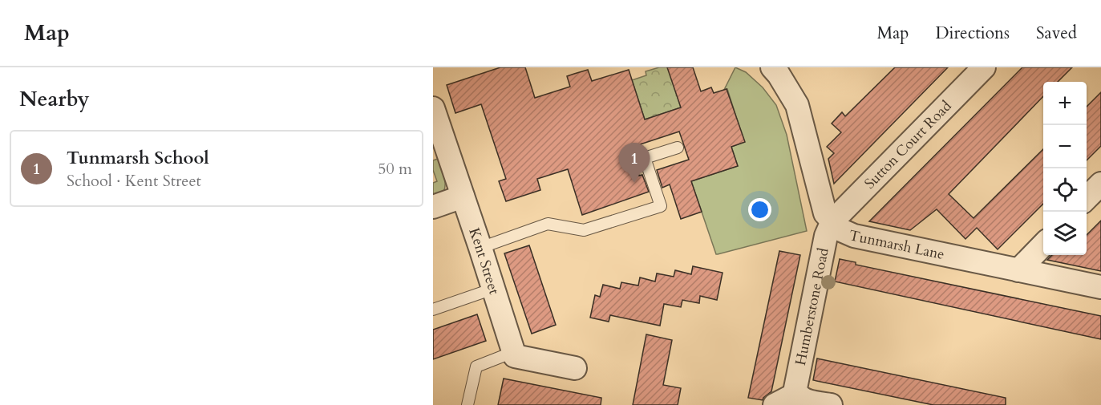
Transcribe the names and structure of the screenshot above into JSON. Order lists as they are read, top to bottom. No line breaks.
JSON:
{"streets":{"street":["Sutton Court Road","Tunmarsh Lane","Kent Street","Humberstone Road"]},"crossings":[["Sutton Court Road","Tunmarsh Lane"],["Sutton Court Road","Humberstone Road"],["Tunmarsh Lane","Humberstone Road"]],"page":{"header":"Map","nav":["Map","Directions","Saved"],"heading":"Nearby","map_buttons":["+","−"],"list":[{"mark":"1","name":"Tunmarsh School","note":"School · Kent Street","value":"50 m"}],"pins":"1"}}
